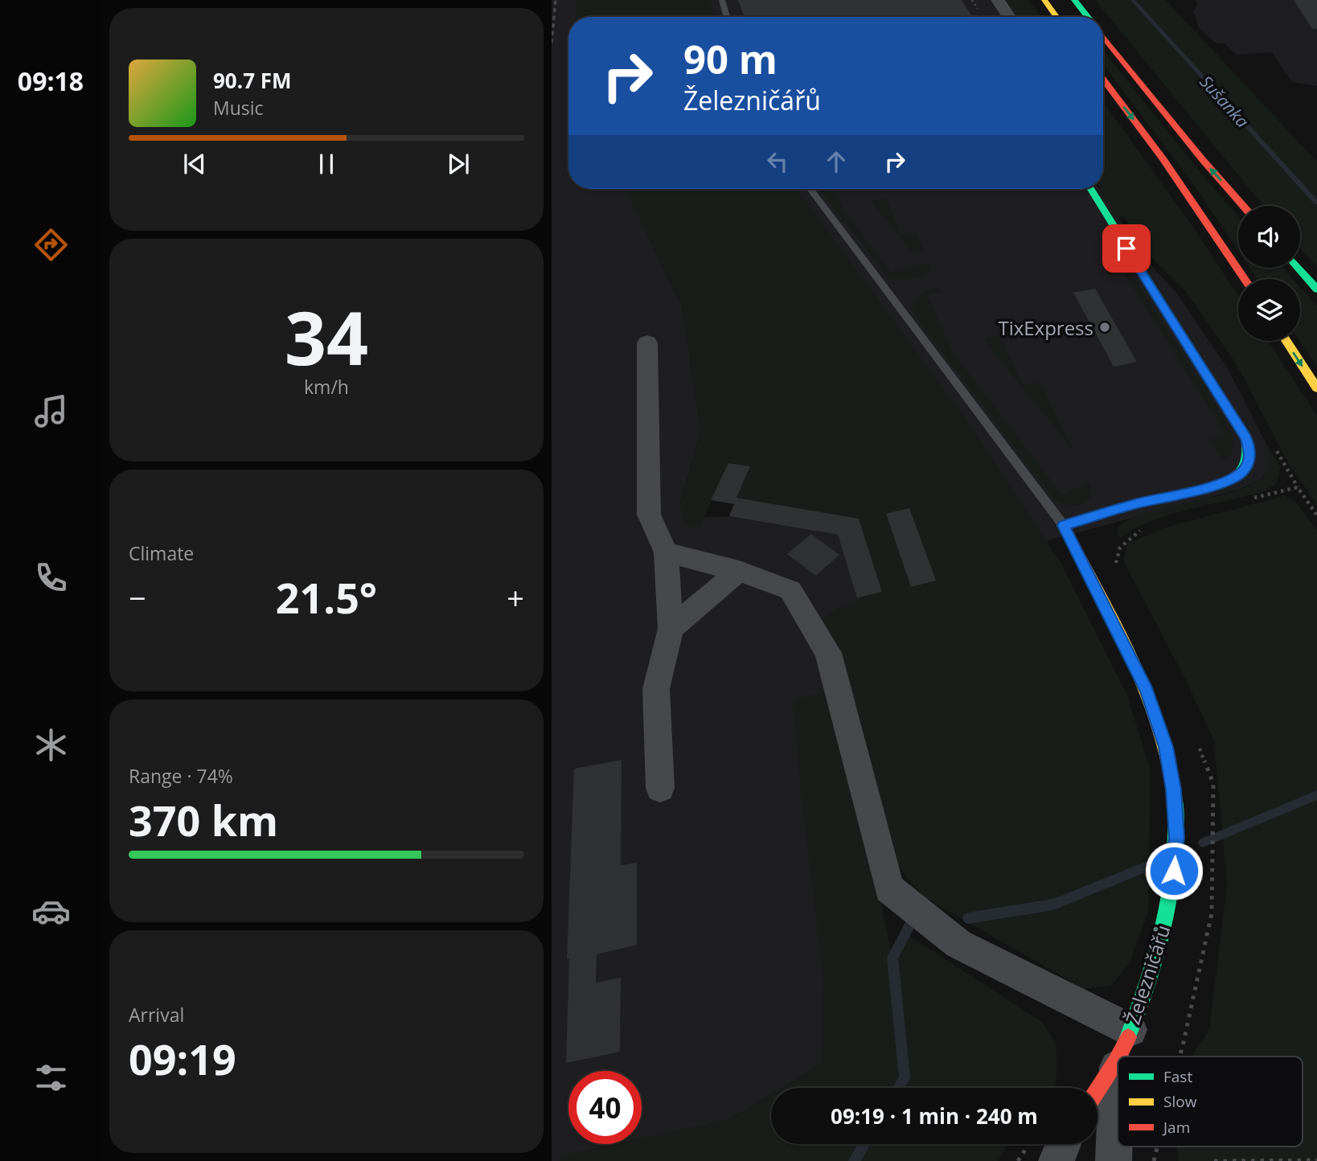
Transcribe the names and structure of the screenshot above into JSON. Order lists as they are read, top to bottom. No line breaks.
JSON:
{"streets":{"main road":["Železničářů"]},"water":["Sušanka"],"places":["TixExpress"],"legend":["Fast","Slow","Jam"],"page":{"tabs":"09:18","turn":["90 m","Železničářů"],"song":["90.7 FM","Music"],"tile":[["34","km/h"],"Climate",["Range · 74%","370 km"],["Arrival","09:19"]],"heat":["−","21.5°","+"],"limit":"40","trip":"09:19 · 1 min · 240 m"}}
